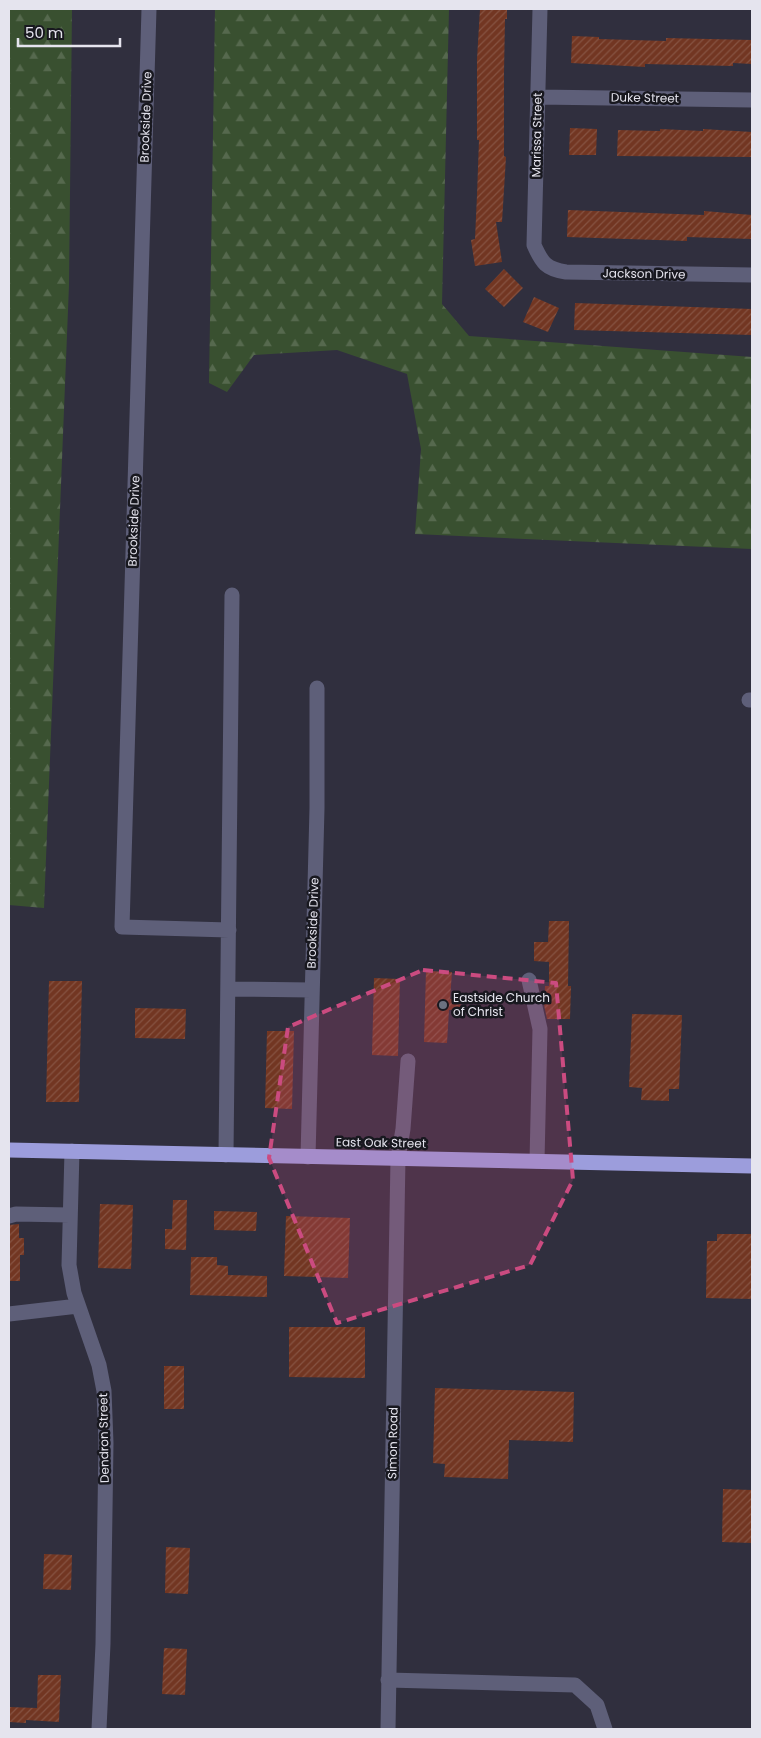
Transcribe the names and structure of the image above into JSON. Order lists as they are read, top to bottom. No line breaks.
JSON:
{"streets":{"highway":["East Oak Street"],"street":["Duke Street","Brookside Drive","Marissa Street","Jackson Drive","Dendron Street","Simon Road"]},"crossings":[["Duke Street","Marissa Street"],["Brookside Drive","East Oak Street"],["Marissa Street","Jackson Drive"],["East Oak Street","Dendron Street"],["East Oak Street","Simon Road"]],"places":["Eastside Church of Christ"],"scale_bar":"50 m"}
